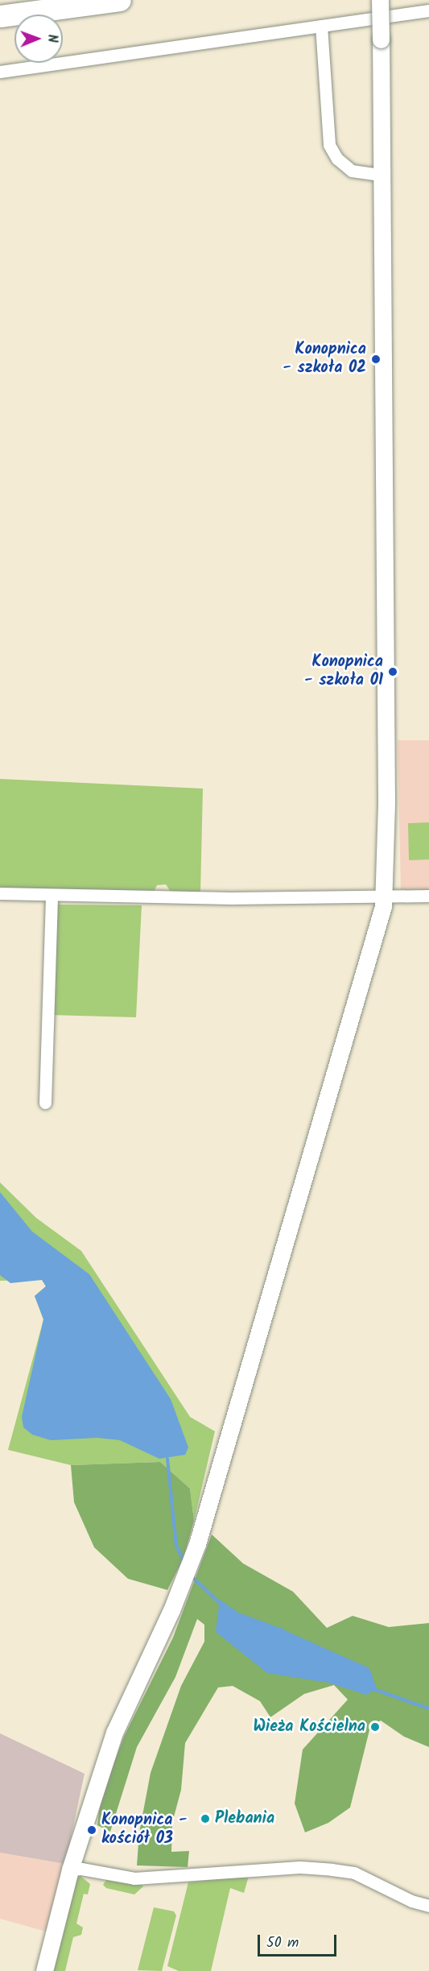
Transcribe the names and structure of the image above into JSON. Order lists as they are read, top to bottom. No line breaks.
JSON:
{"places":["Konopnica - szkoła 02","Konopnica - szkoła 01","Wieża Kościelna","Plebania","Konopnica - kościół 03"],"scale_bar":"50 m","north":"right"}
